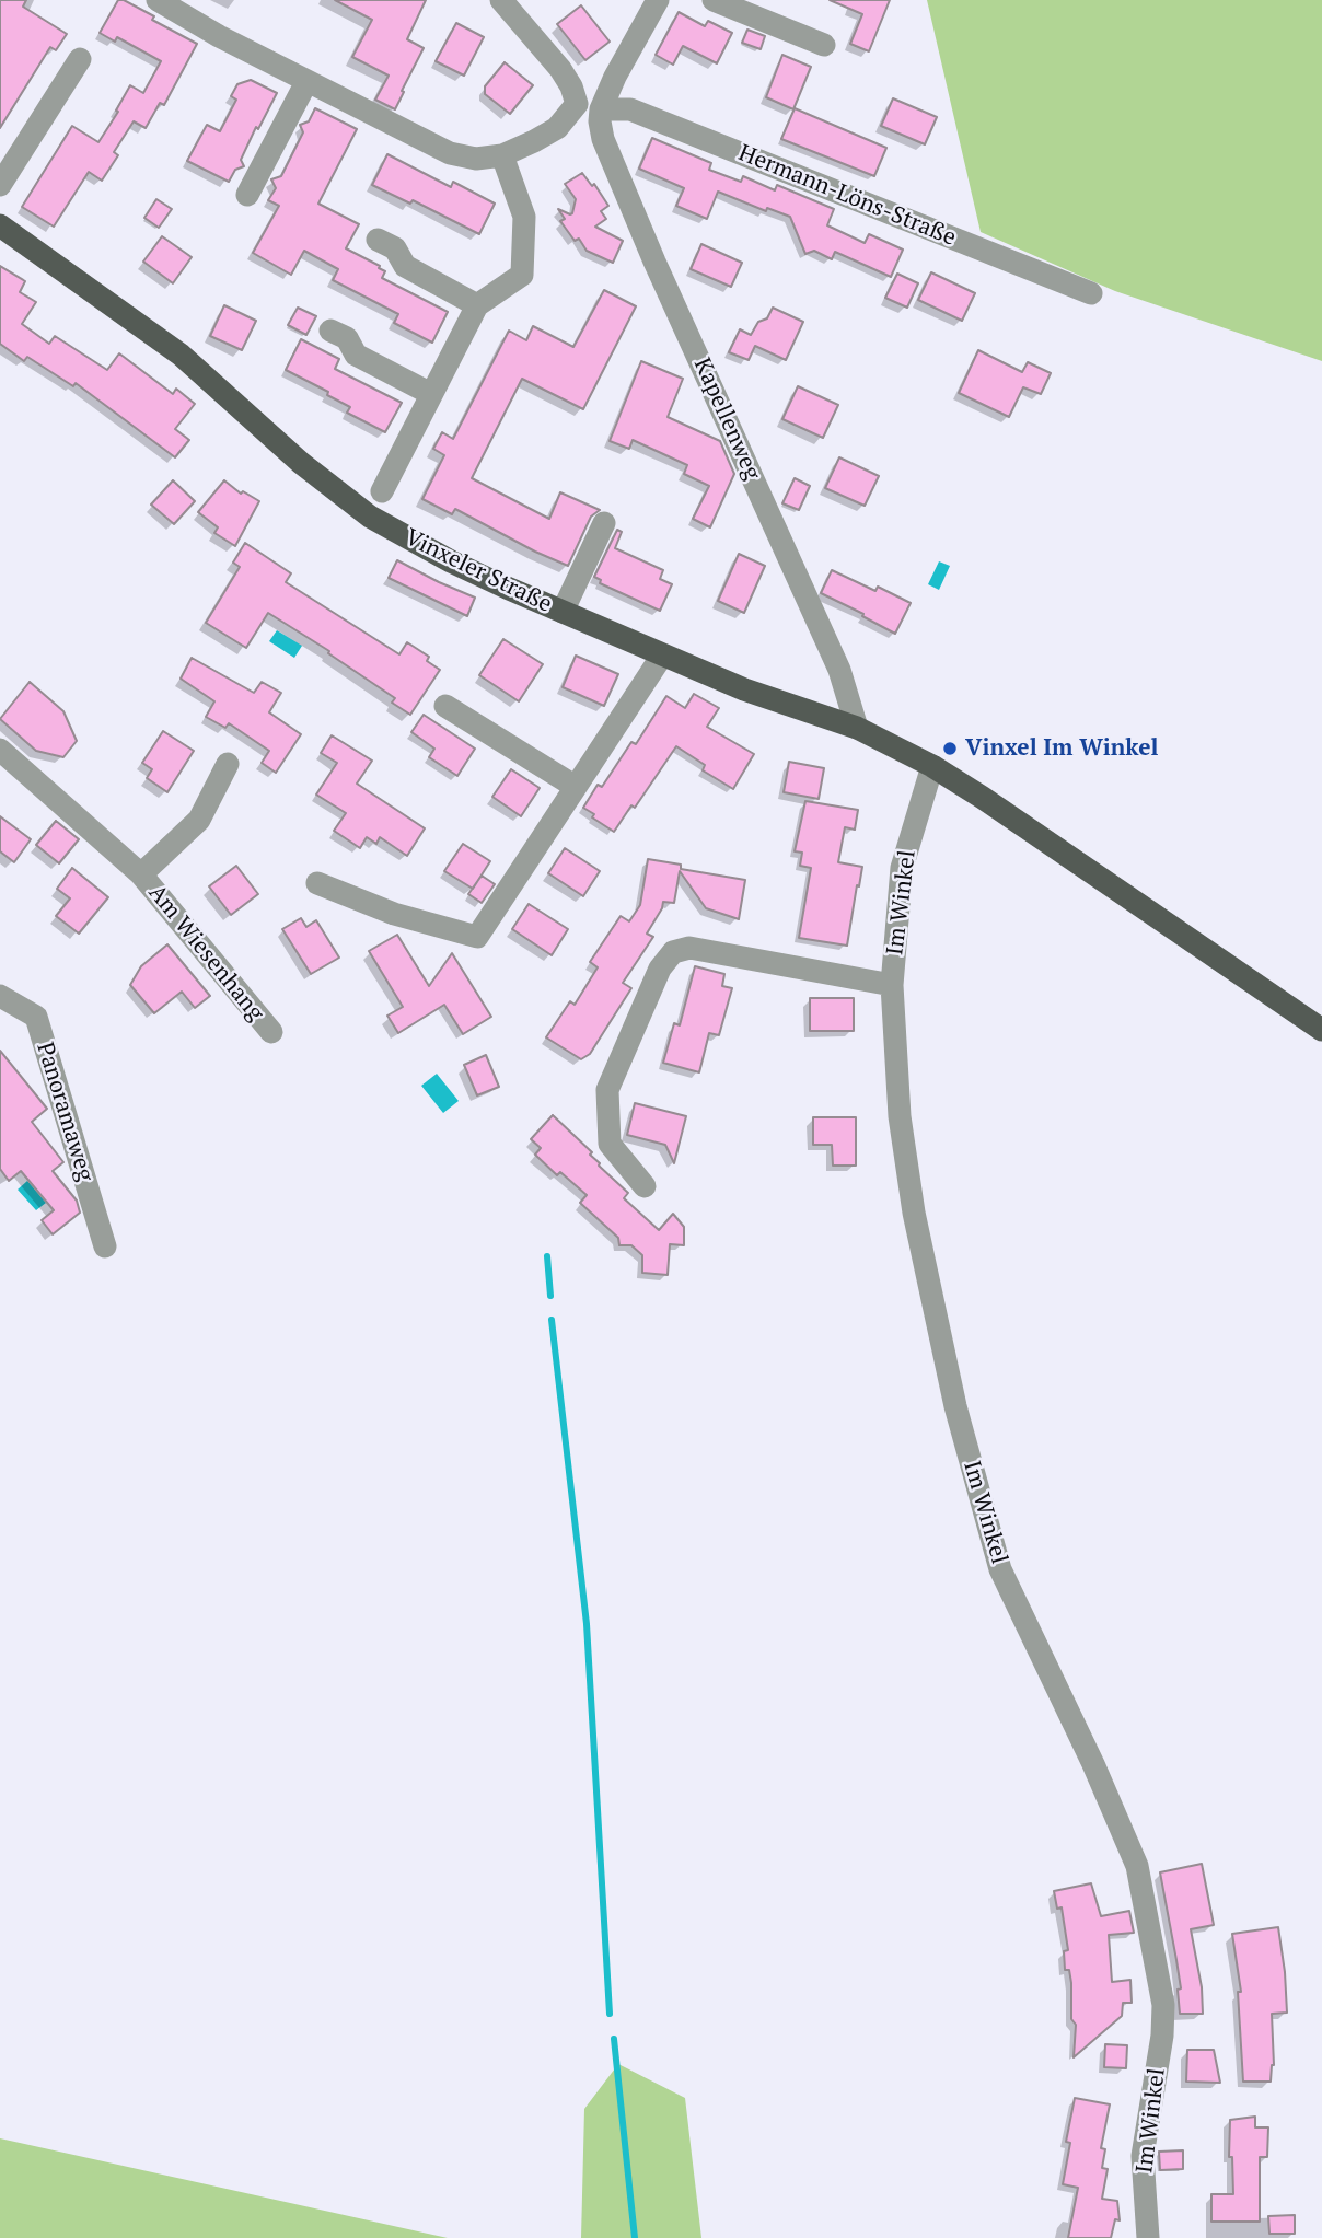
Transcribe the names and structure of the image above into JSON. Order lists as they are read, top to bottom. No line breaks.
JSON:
{"streets":{"main road":["Vinxeler Straße"],"street":["Hermann-Löns-Straße","Kapellenweg","Im Winkel","Am Wiesenhang","Panoramaweg"]},"crossings":[["Hermann-Löns-Straße","Kapellenweg"],["Kapellenweg","Vinxeler Straße"],["Vinxeler Straße","Im Winkel"]],"places":["Vinxel Im Winkel"]}
